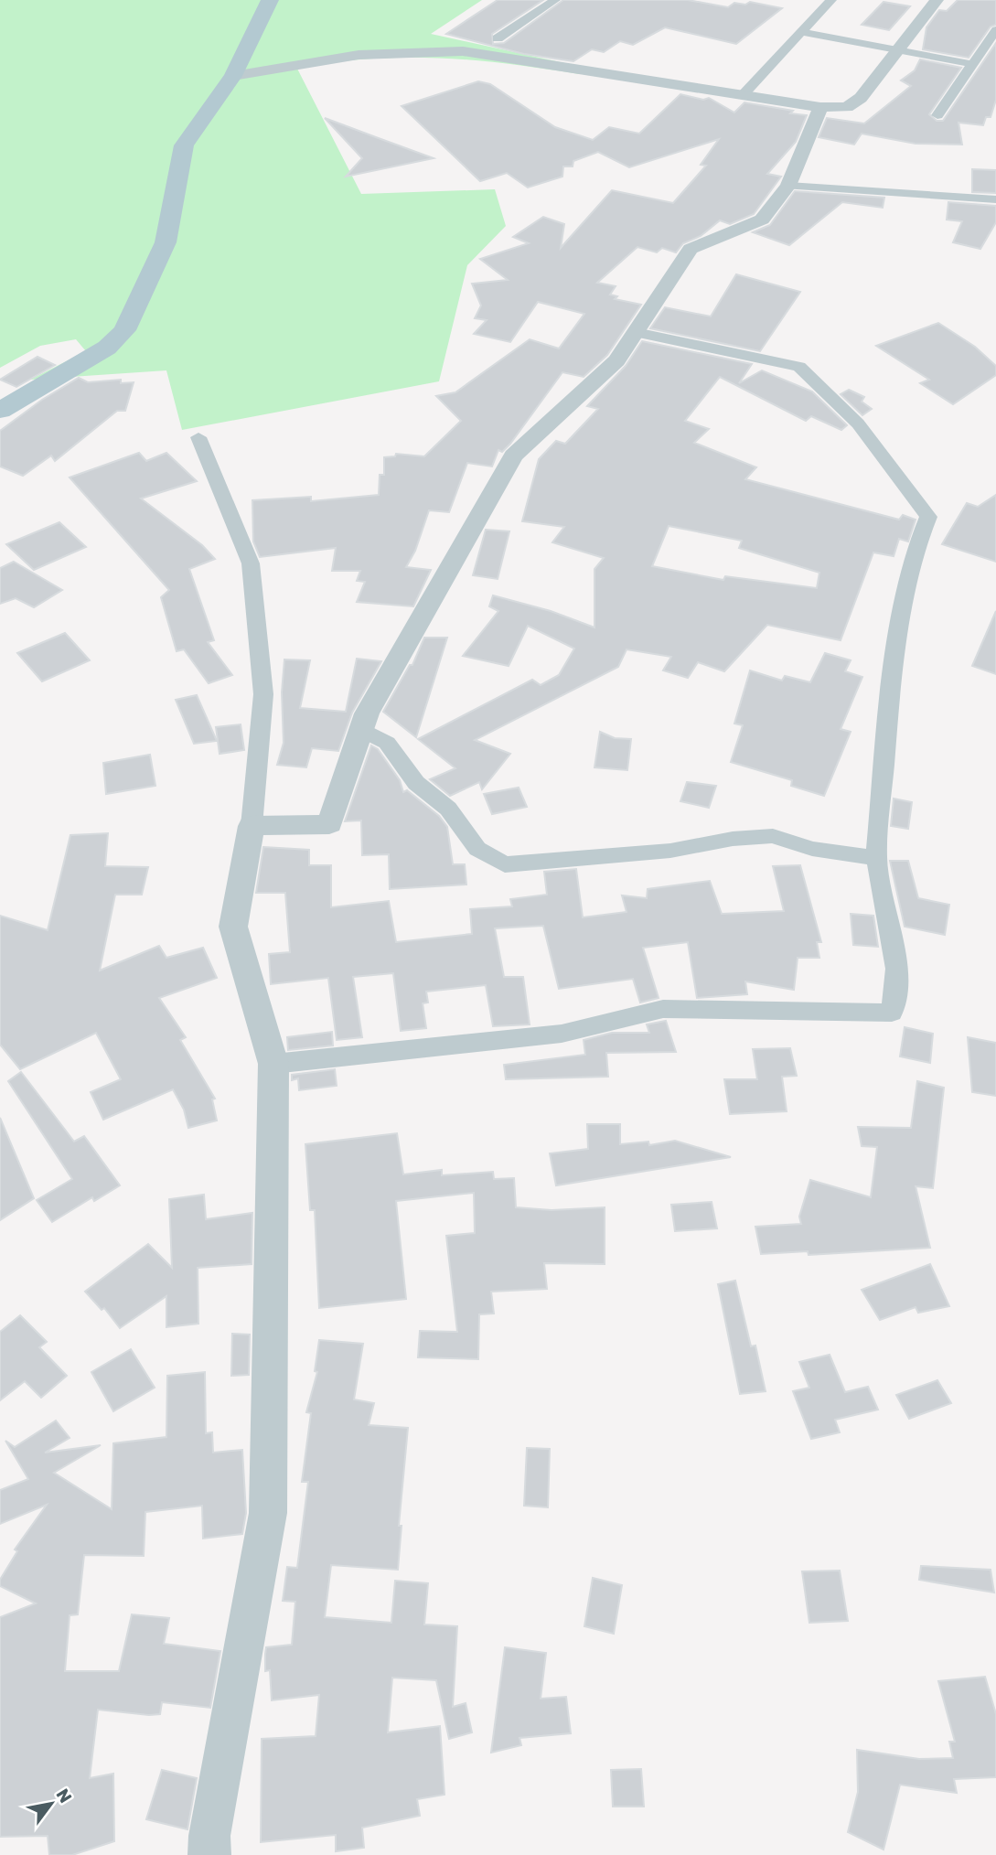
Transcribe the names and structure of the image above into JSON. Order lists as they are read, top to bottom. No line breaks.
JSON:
{"north":"top right"}
